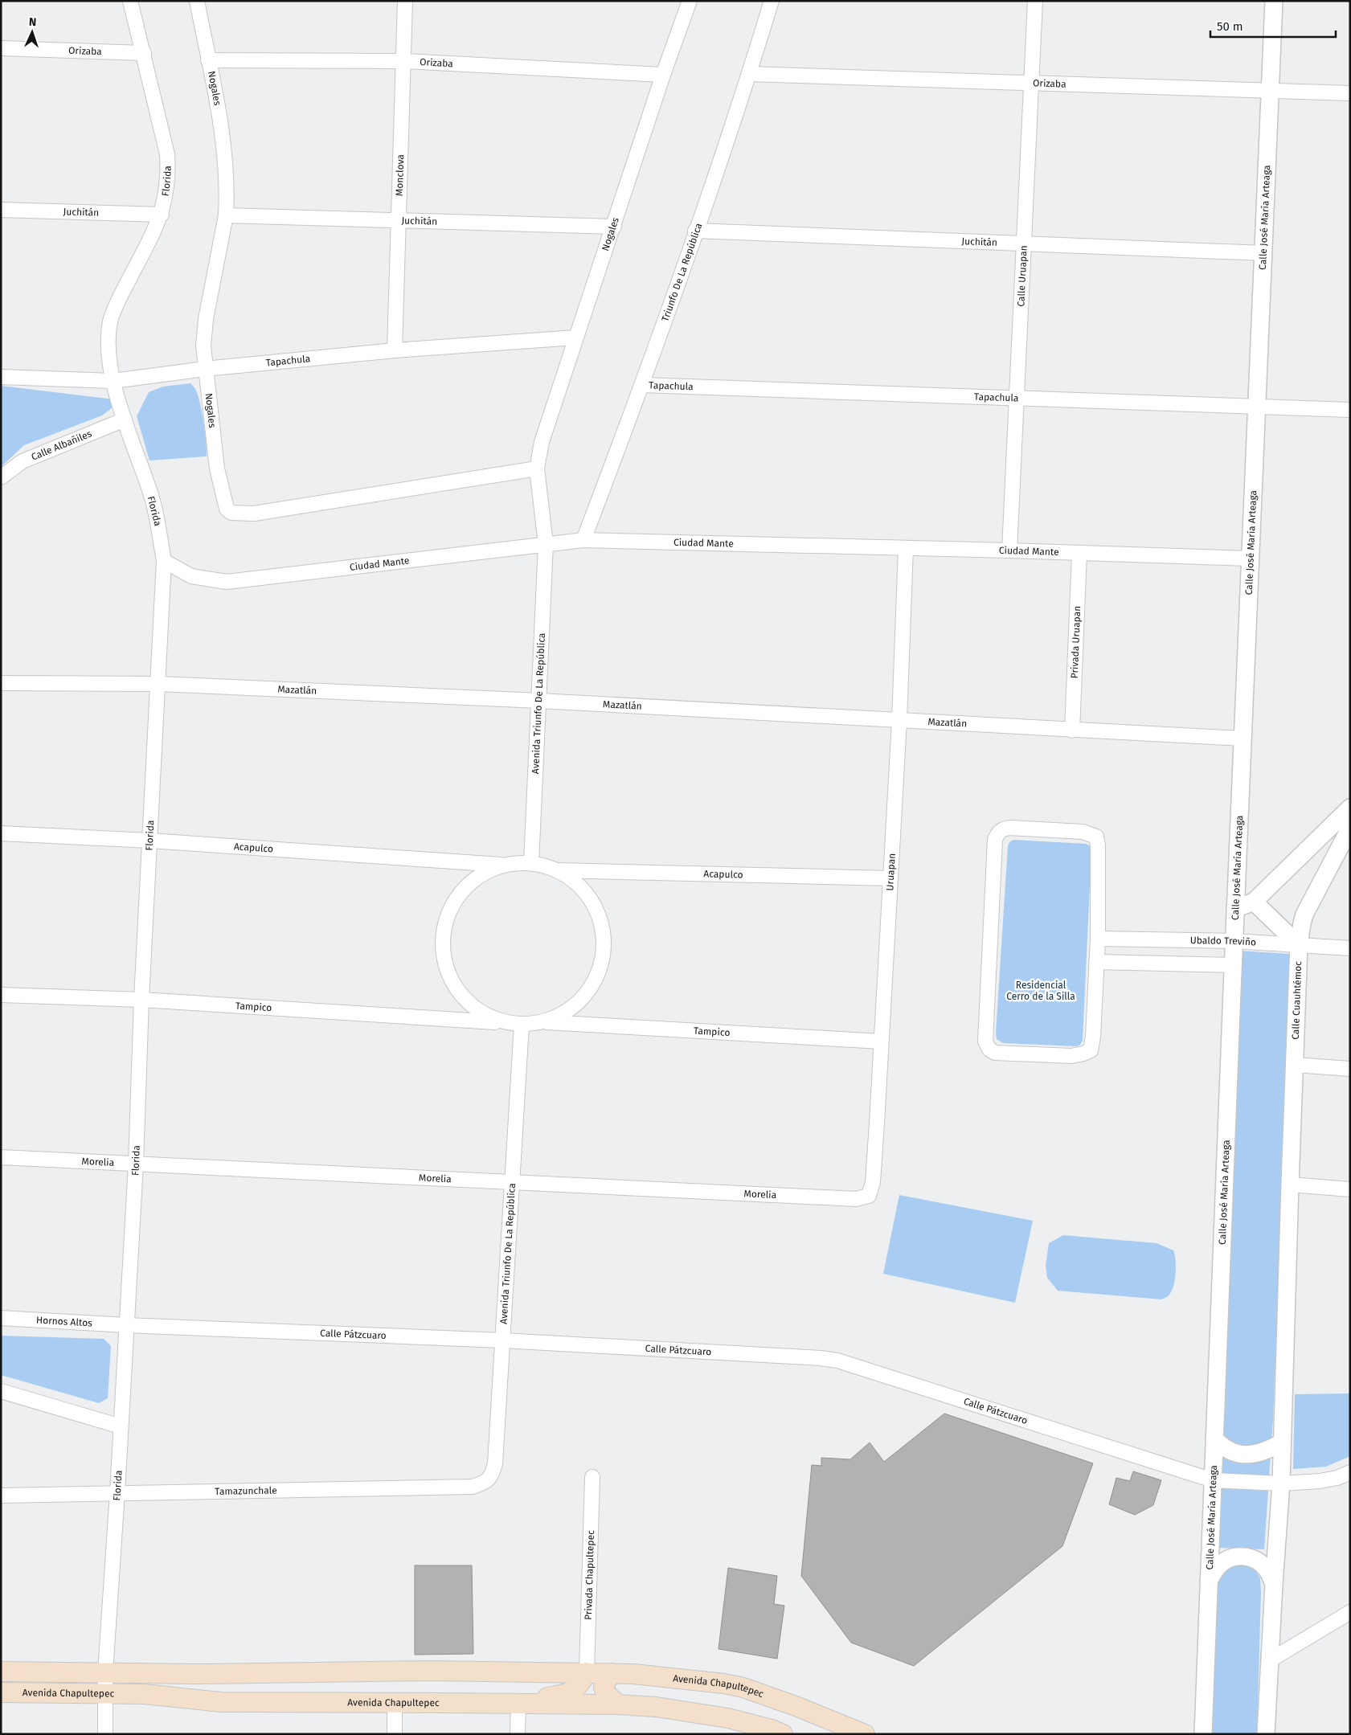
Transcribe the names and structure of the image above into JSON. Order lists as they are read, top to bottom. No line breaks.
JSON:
{"streets":{"main road":["Avenida Chapultepec"],"street":["Orizaba","Nogales","Monclova","Florida","Juchitán","Calle José María Arteaga","Triunfo De La República","Calle Uruapan","Tapachula","Calle Albañiles","Ciudad Mante","Privada Uruapan","Mazatlán","Avenida Triunfo De La República","Acapulco","Uruapan","Ubaldo Treviño","Calle Cuauhtémoc","Tampico","Morelia","Hornos Altos","Calle Pátzcuaro","Tamazunchale","Privada Chapultepec"]},"crossings":[["Orizaba","Nogales"],["Orizaba","Monclova"],["Orizaba","Florida"],["Orizaba","Calle José María Arteaga"],["Orizaba","Triunfo De La República"],["Orizaba","Calle Uruapan"],["Nogales","Juchitán"],["Nogales","Tapachula"],["Nogales","Ciudad Mante"],["Nogales","Avenida Triunfo De La República"],["Monclova","Juchitán"],["Monclova","Tapachula"],["Florida","Juchitán"],["Florida","Tapachula"],["Florida","Calle Albañiles"],["Florida","Ciudad Mante"],["Florida","Mazatlán"],["Florida","Acapulco"],["Florida","Tampico"],["Florida","Morelia"],["Florida","Hornos Altos"],["Florida","Calle Pátzcuaro"],["Florida","Tamazunchale"],["Florida","Avenida Chapultepec"],["Juchitán","Calle José María Arteaga"],["Juchitán","Triunfo De La República"],["Juchitán","Calle Uruapan"],["Calle José María Arteaga","Tapachula"],["Calle José María Arteaga","Ciudad Mante"],["Calle José María Arteaga","Mazatlán"],["Calle José María Arteaga","Ubaldo Treviño"],["Calle José María Arteaga","Calle Pátzcuaro"],["Triunfo De La República","Tapachula"],["Triunfo De La República","Ciudad Mante"],["Calle Uruapan","Tapachula"],["Calle Uruapan","Ciudad Mante"],["Ciudad Mante","Privada Uruapan"],["Ciudad Mante","Avenida Triunfo De La República"],["Ciudad Mante","Uruapan"],["Privada Uruapan","Mazatlán"],["Mazatlán","Avenida Triunfo De La República"],["Mazatlán","Uruapan"],["Avenida Triunfo De La República","Morelia"],["Avenida Triunfo De La República","Calle Pátzcuaro"],["Avenida Triunfo De La República","Tamazunchale"],["Acapulco","Uruapan"],["Uruapan","Tampico"],["Uruapan","Morelia"],["Ubaldo Treviño","Calle Cuauhtémoc"],["Hornos Altos","Calle Pátzcuaro"],["Privada Chapultepec","Avenida Chapultepec"]],"parks":["Residencial Cerro de la Silla"],"scale_bar":"50 m","north":"top"}
